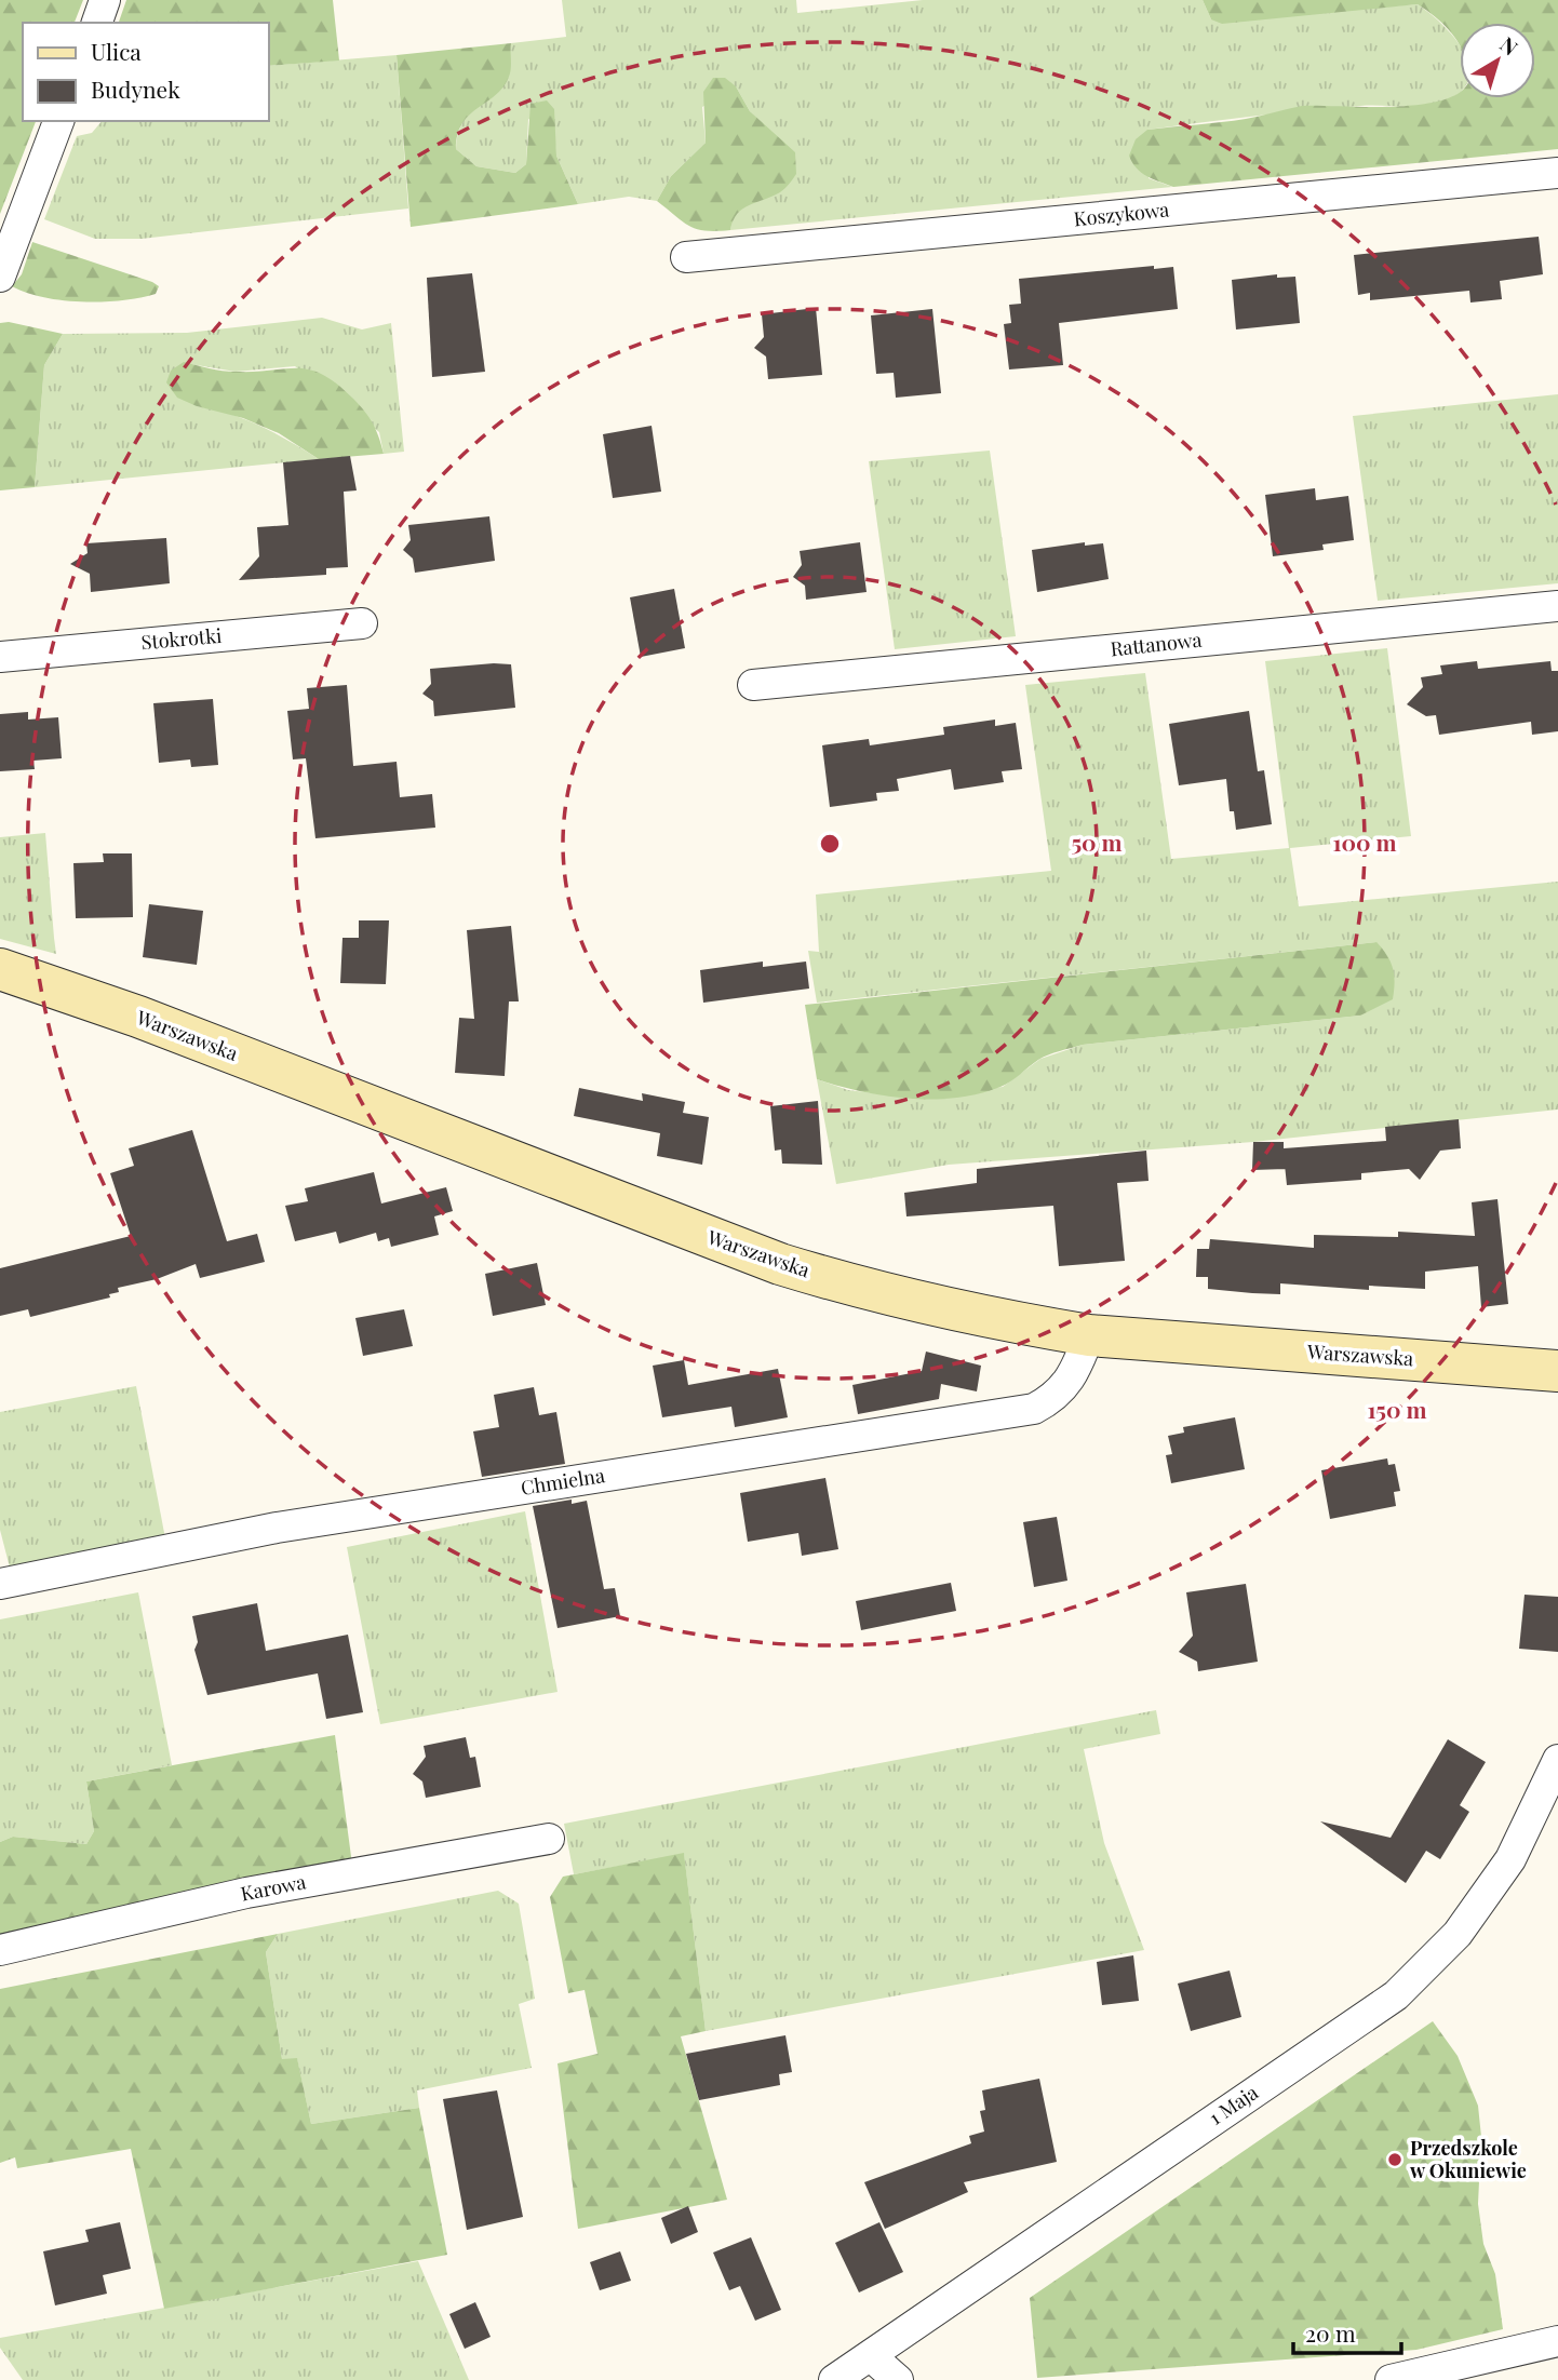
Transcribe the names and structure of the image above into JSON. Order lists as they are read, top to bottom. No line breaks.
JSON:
{"streets":{"main road":["Warszawska"],"street":["Koszykowa","Stokrotki","Rattanowa","Chmielna","Karowa","1 Maja"]},"crossings":[["Warszawska","Chmielna"]],"places":["Przedszkole w Okuniewie"],"legend":["Ulica","Budynek"],"scale_bar":"20 m","north":"top right","rings":["50 m","100 m","150 m"]}
